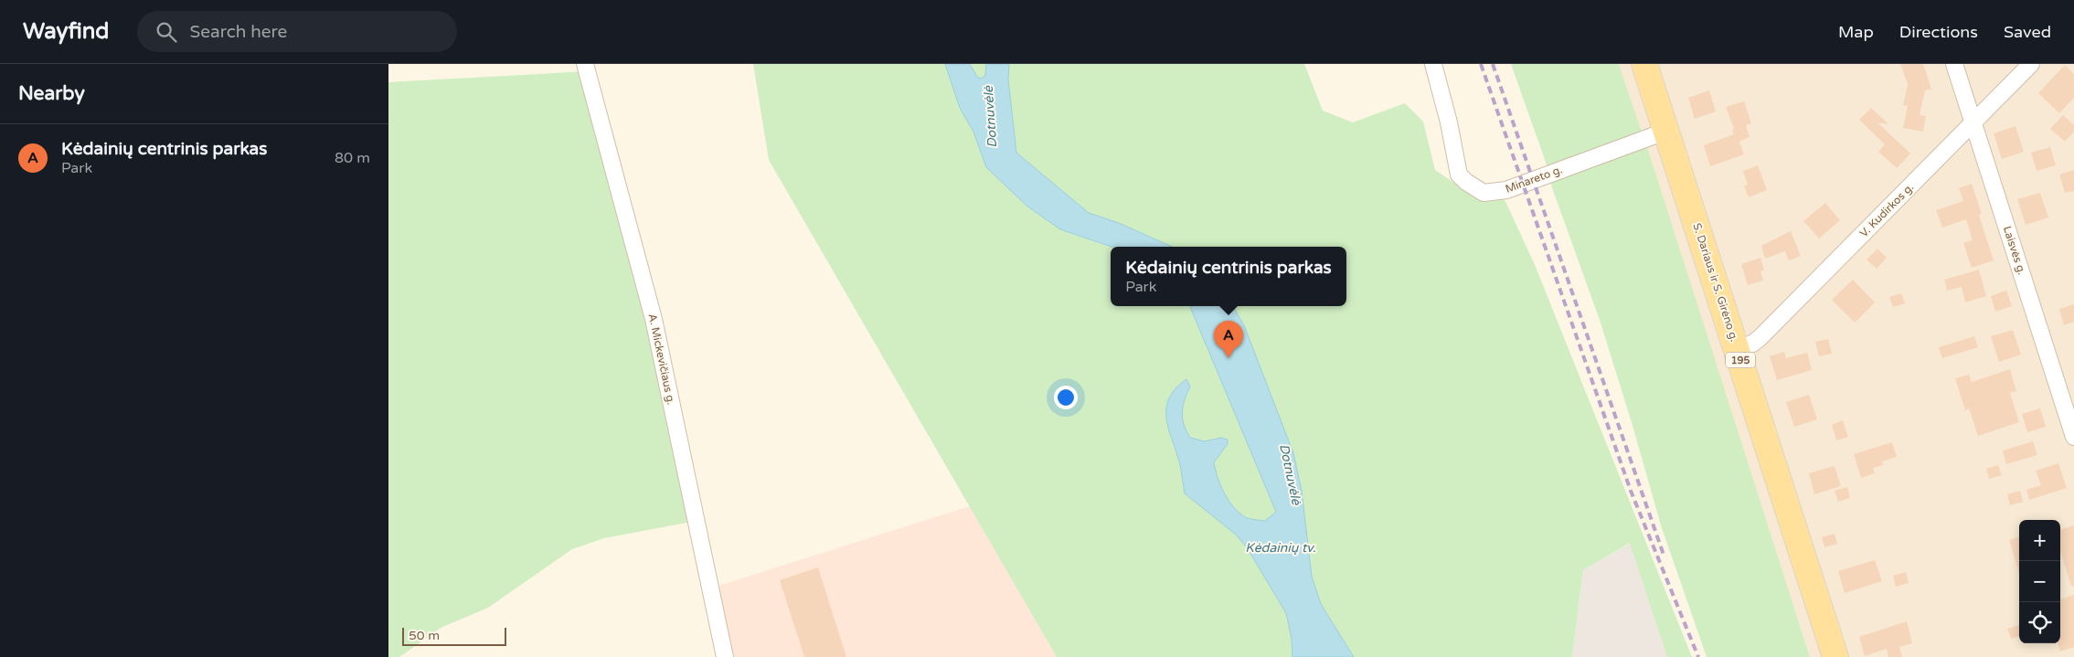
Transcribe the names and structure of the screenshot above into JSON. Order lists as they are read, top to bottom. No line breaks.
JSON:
{"streets":{"main road":["S. Dariaus ir S. Girėno g.","195"],"street":["Minareto g.","V. Kudirkos g.","Laisvės g.","A. Mickevičiaus g."]},"crossings":[["Minareto g.","S. Dariaus ir S. Girėno g."],["V. Kudirkos g.","Laisvės g."],["V. Kudirkos g.","S. Dariaus ir S. Girėno g."]],"water":["Dotnuvėlė","Kėdainių tv."],"scale_bar":"50 m","page":{"header":"Wayfind","search":"Search here","nav":["Map","Directions","Saved"],"heading":"Nearby","list":[{"mark":"A","name":"Kėdainių centrinis parkas","note":"Park","value":"80 m"}],"popup":["Kėdainių centrinis parkas","Park"],"pins":"A","map_buttons":["+","−"],"scale":"50 m"}}
